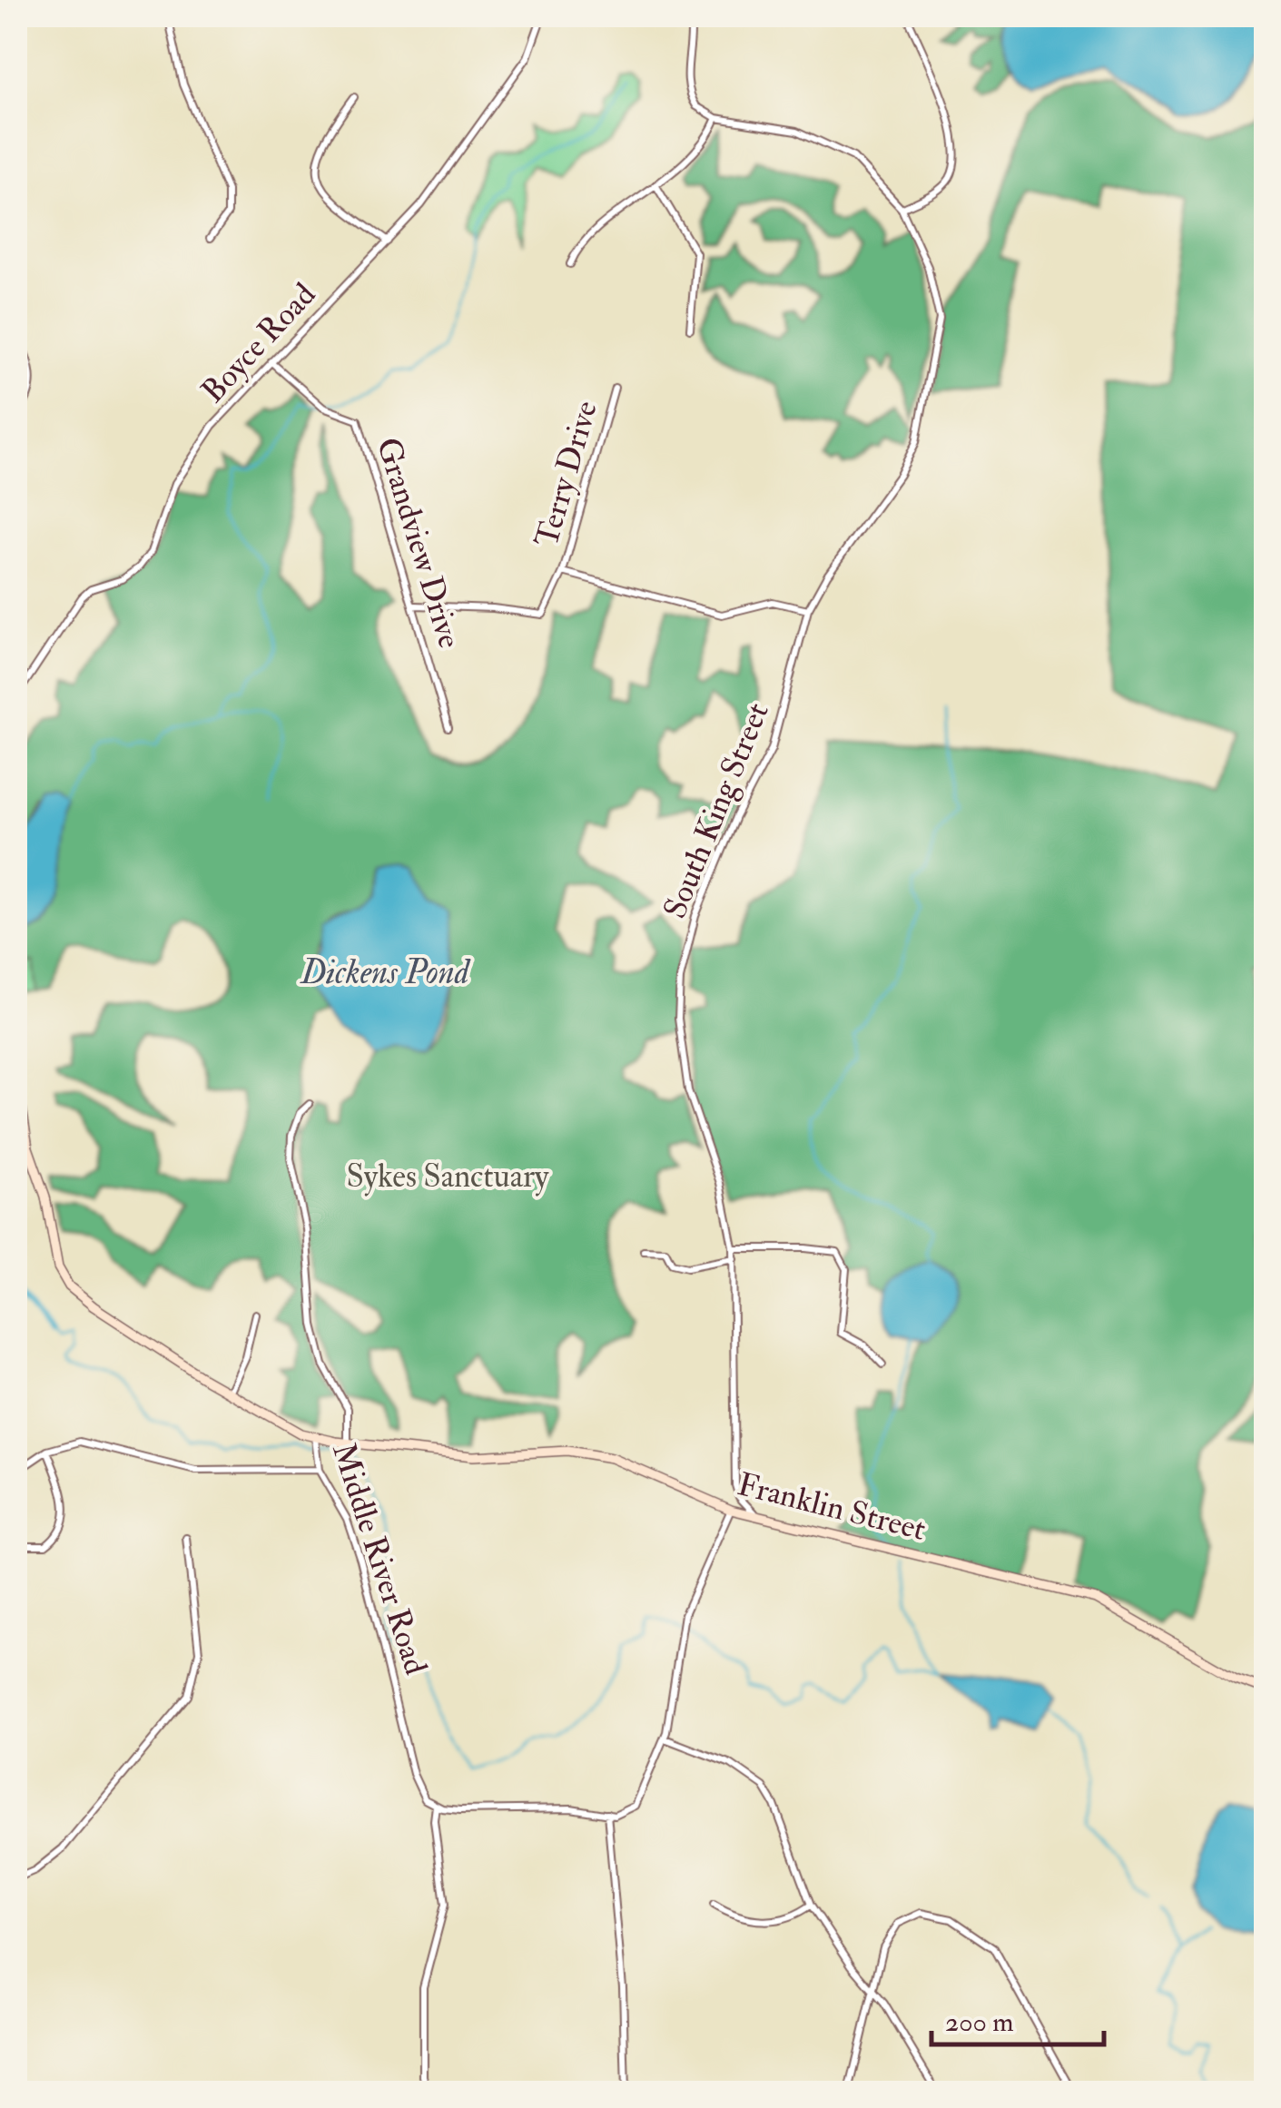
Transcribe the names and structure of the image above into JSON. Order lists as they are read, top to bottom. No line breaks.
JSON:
{"streets":{"main road":["Franklin Street","Middle River Road"],"street":["Boyce Road","Terry Drive","Grandview Drive","South King Street"]},"crossings":[["Boyce Road","Grandview Drive"],["Terry Drive","Grandview Drive"],["South King Street","Franklin Street"],["Franklin Street","Middle River Road"]],"water":["Dickens Pond"],"parks":["Sykes Sanctuary"],"scale_bar":"200 m"}
